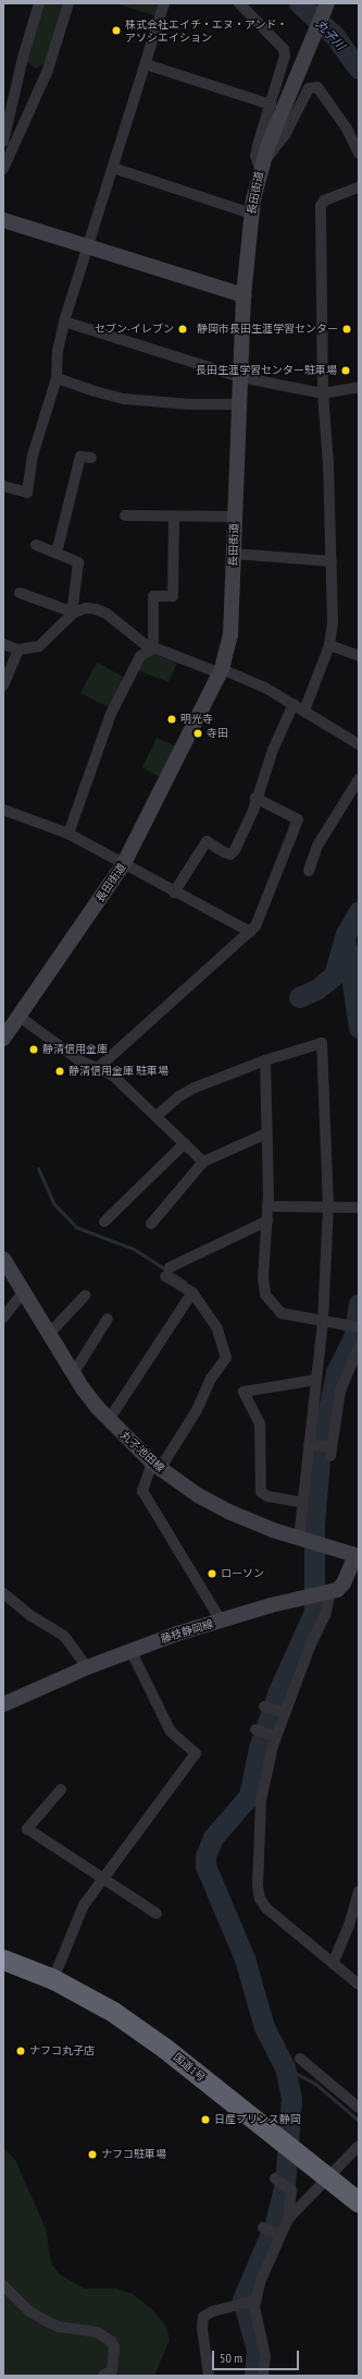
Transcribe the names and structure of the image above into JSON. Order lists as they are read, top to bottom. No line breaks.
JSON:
{"streets":{"highway":["国道1号"],"main road":["長田街道","丸子池田線","藤枝静岡線"]},"crossings":[["丸子池田線","藤枝静岡線"]],"water":["丸子川"],"places":["株式会社エイチ・エヌ・アンド・ アソシエイション","セブン-イレブン","静岡市長田生涯学習センター","長田生涯学習センター駐車場","明光寺","寺田","静清信用金庫","静清信用金庫 駐車場","ローソン","ナフコ丸子店","日産プリンス静岡","ナフコ駐車場"],"scale_bar":"50 m"}
